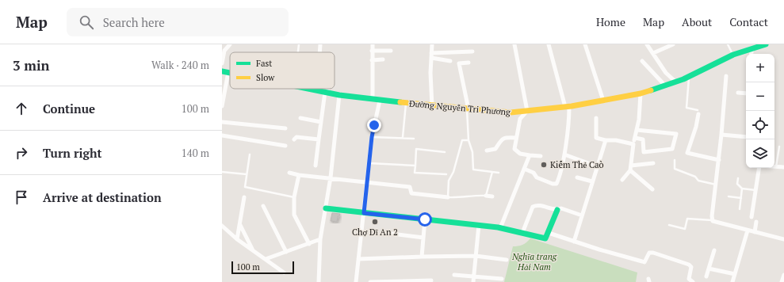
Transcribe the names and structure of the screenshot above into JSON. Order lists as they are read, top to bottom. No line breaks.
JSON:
{"streets":{"main road":["Đường Nguyễn Tri Phương"]},"parks":["Nghĩa trang Hải Nam"],"places":["Kiếm Thẻ Caò","Chợ Dĩ An 2"],"legend":["Fast","Slow"],"scale_bar":"100 m","page":{"header":"Map","search":"Search here","nav":["Home","Map","About","Contact"],"heading":["3 min","Walk · 240 m"],"map_buttons":["+","−"],"list":[["Continue","100 m"],["Turn right","140 m"],"Arrive at destination"],"scale":"100 m"}}
